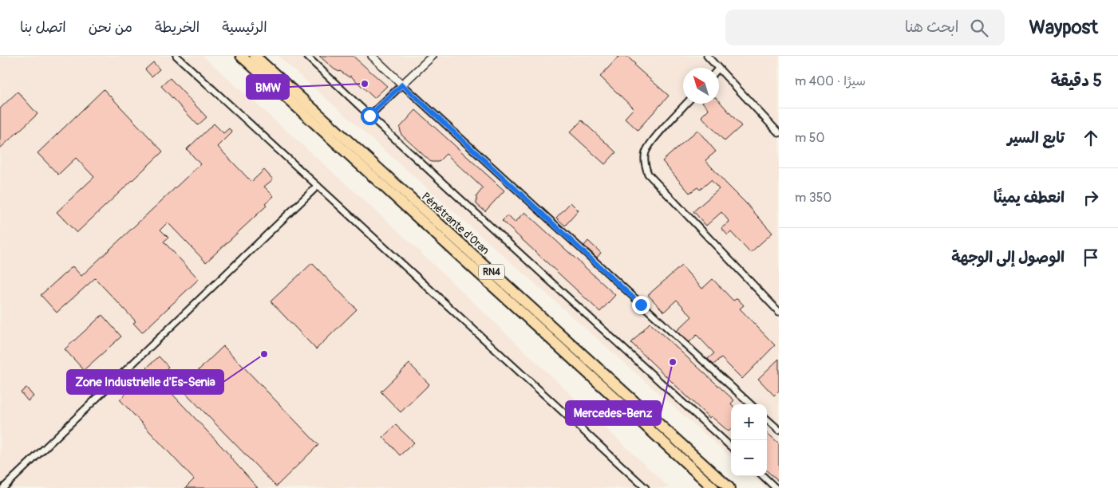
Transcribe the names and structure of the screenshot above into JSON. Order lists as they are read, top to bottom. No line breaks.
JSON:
{"streets":{"highway":["Pénétrante d'Oran","RN4"]},"places":["BMW","Zone Industrielle d'Es-Senia","Mercedes-Benz"],"north":"top left","page":{"header":"Waypost","search":"ابحث هنا","nav":["الرئيسية","الخريطة","من نحن","اتصل بنا"],"heading":["5 دقيقة","سيرًا · 400 m"],"list":[["تابع السير","50 m"],["انعطف يمينًا","350 m"],"الوصول إلى الوجهة"],"map_buttons":["+","−"]}}
